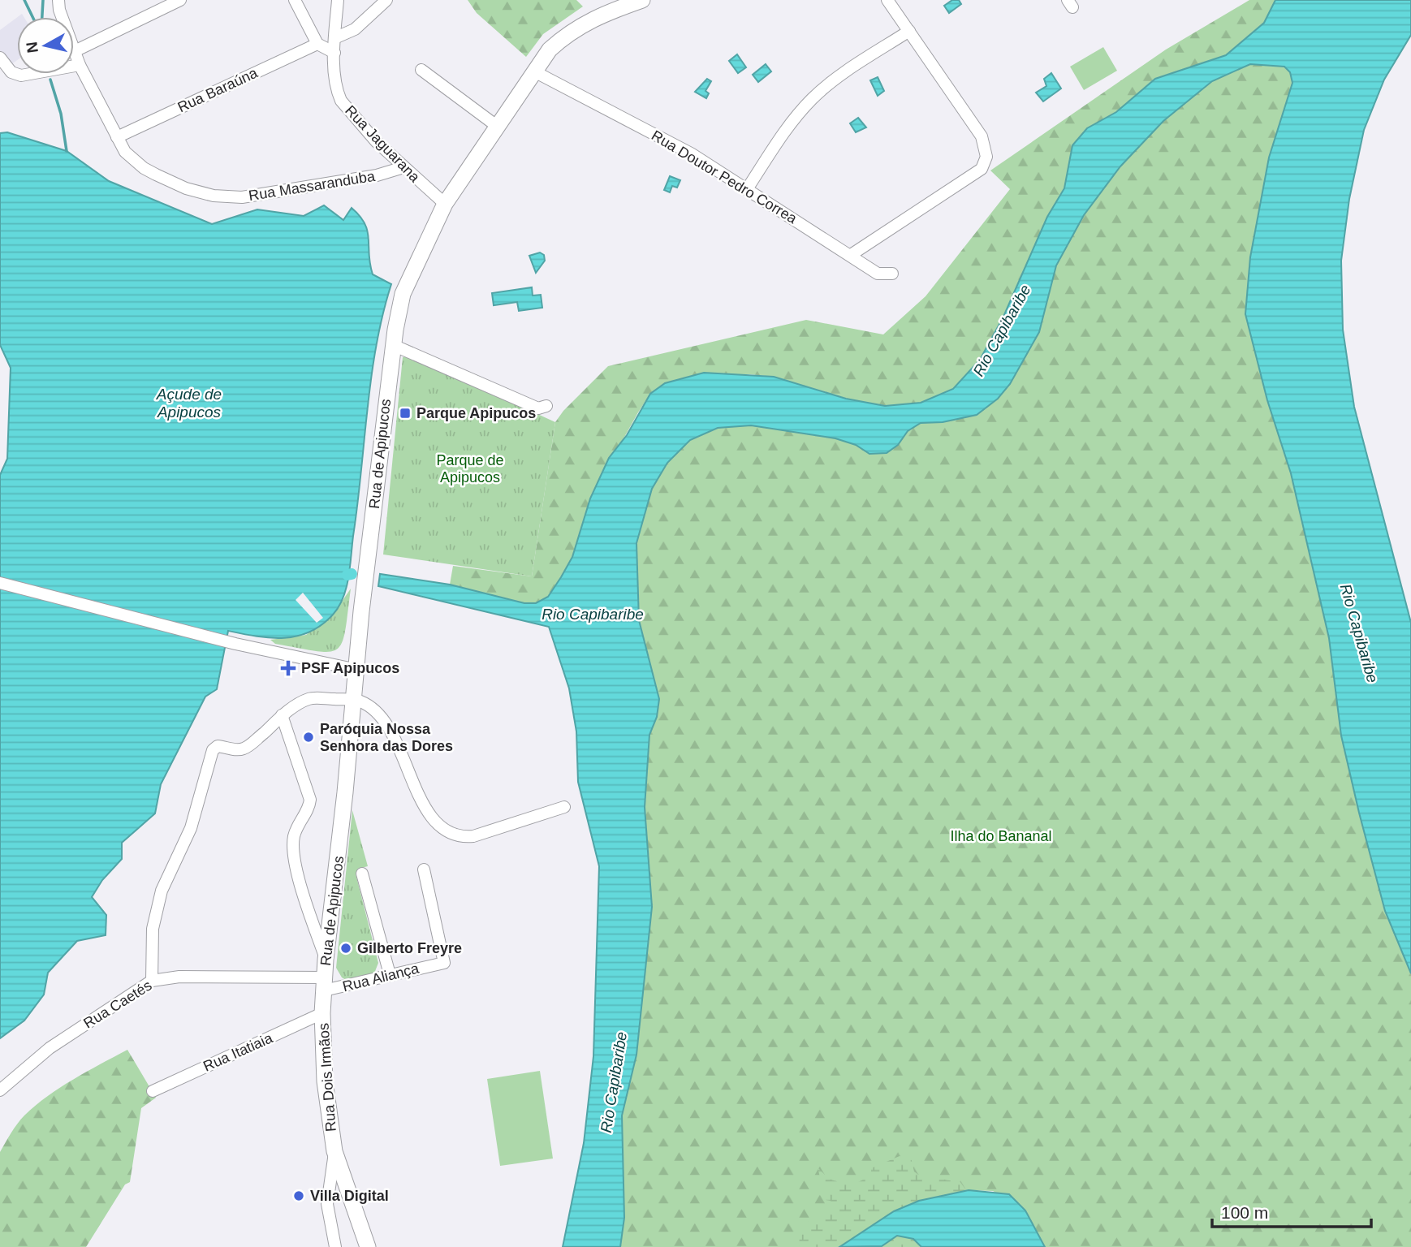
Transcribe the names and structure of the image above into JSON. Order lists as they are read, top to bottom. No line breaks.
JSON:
{"streets":{"main road":["Rua de Apipucos","Rua Dois Irmãos"],"street":["Rua Baraúna","Rua Jaguarana","Rua Doutor Pedro Correa","Rua Massaranduba","Rua Aliança","Rua Caetés","Rua Itatiaia"]},"crossings":[["Rua Baraúna","Rua Massaranduba"],["Rua Jaguarana","Rua Massaranduba"],["Rua Jaguarana","Rua de Apipucos"],["Rua Doutor Pedro Correa","Rua de Apipucos"],["Rua de Apipucos","Rua Aliança"],["Rua de Apipucos","Rua Caetés"],["Rua de Apipucos","Rua Itatiaia"],["Rua de Apipucos","Rua Dois Irmãos"],["Rua Aliança","Rua Caetés"],["Rua Aliança","Rua Itatiaia"],["Rua Aliança","Rua Dois Irmãos"],["Rua Caetés","Rua Itatiaia"],["Rua Caetés","Rua Dois Irmãos"],["Rua Itatiaia","Rua Dois Irmãos"]],"water":["Rio Capibaribe","Açude de Apipucos"],"parks":["Parque de Apipucos","Ilha do Bananal"],"places":{"transit":["Parque Apipucos"],"health":["PSF Apipucos"],"other":["Paróquia Nossa Senhora das Dores","Gilberto Freyre","Villa Digital"]},"scale_bar":"100 m","north":"left"}
